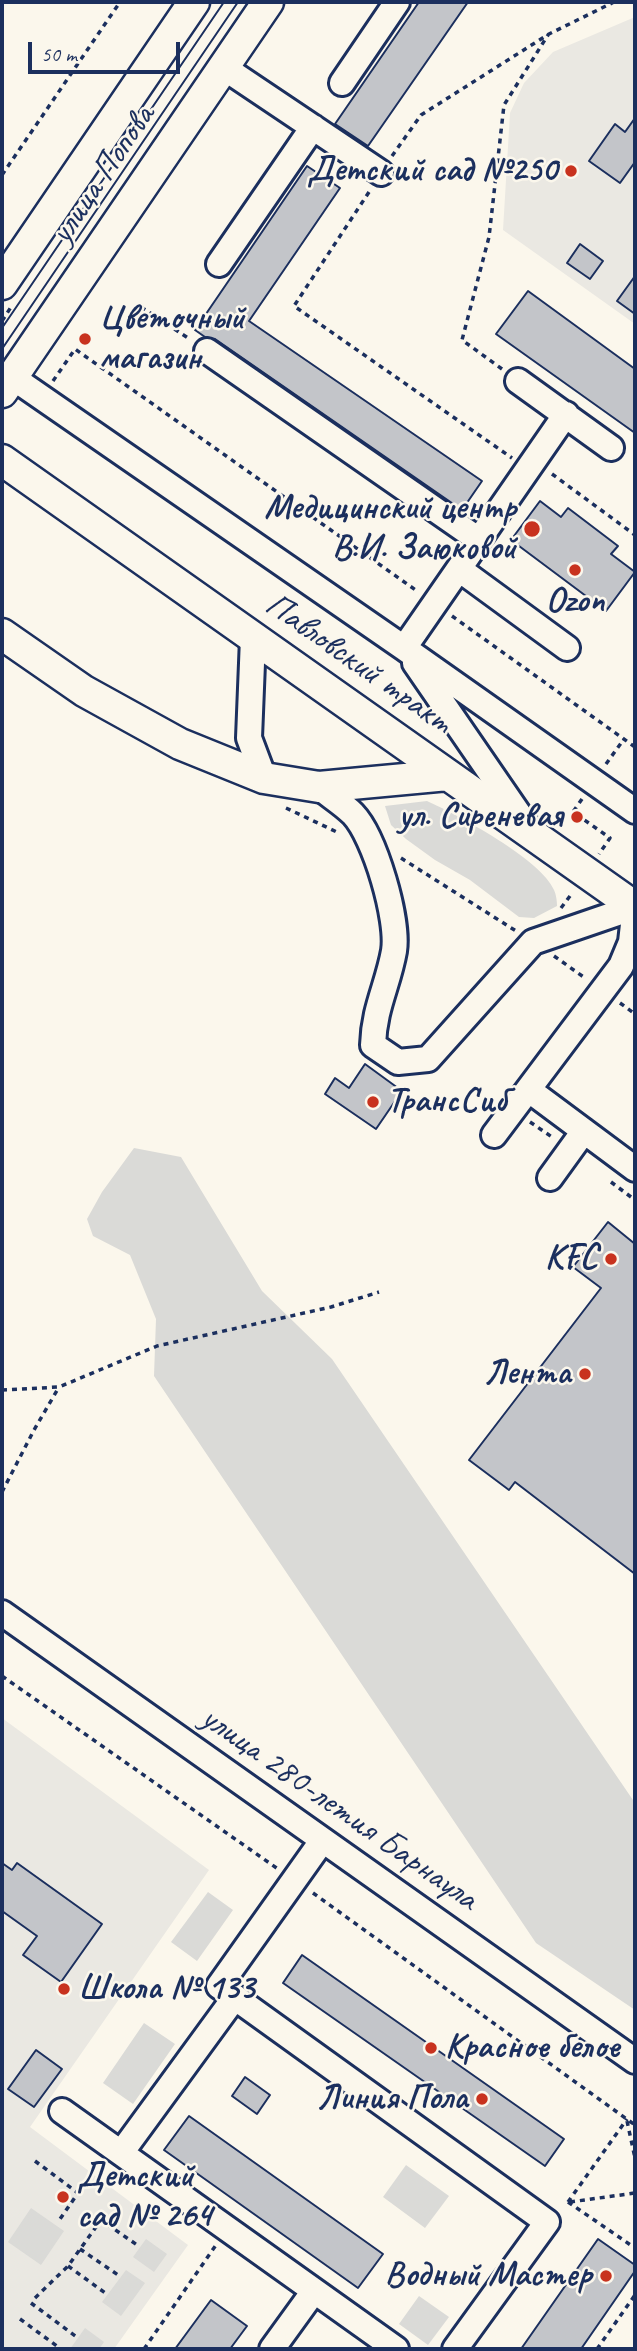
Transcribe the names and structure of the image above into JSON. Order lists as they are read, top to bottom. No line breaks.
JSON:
{"streets":{"main road":["улица Попова","Павловский тракт"],"street":["улица 280-летия Барнаула"]},"places":["Детский сад №250","Цветочный магазин","Медицинский центр В.И. Заюковой","Ozon","ул. Сиреневая","ТрансСиб","KFC","Лента","Школа № 133","Красное белое","Линия Пола","Детский сад № 264","Водный Мастер"],"scale_bar":"50 m"}
